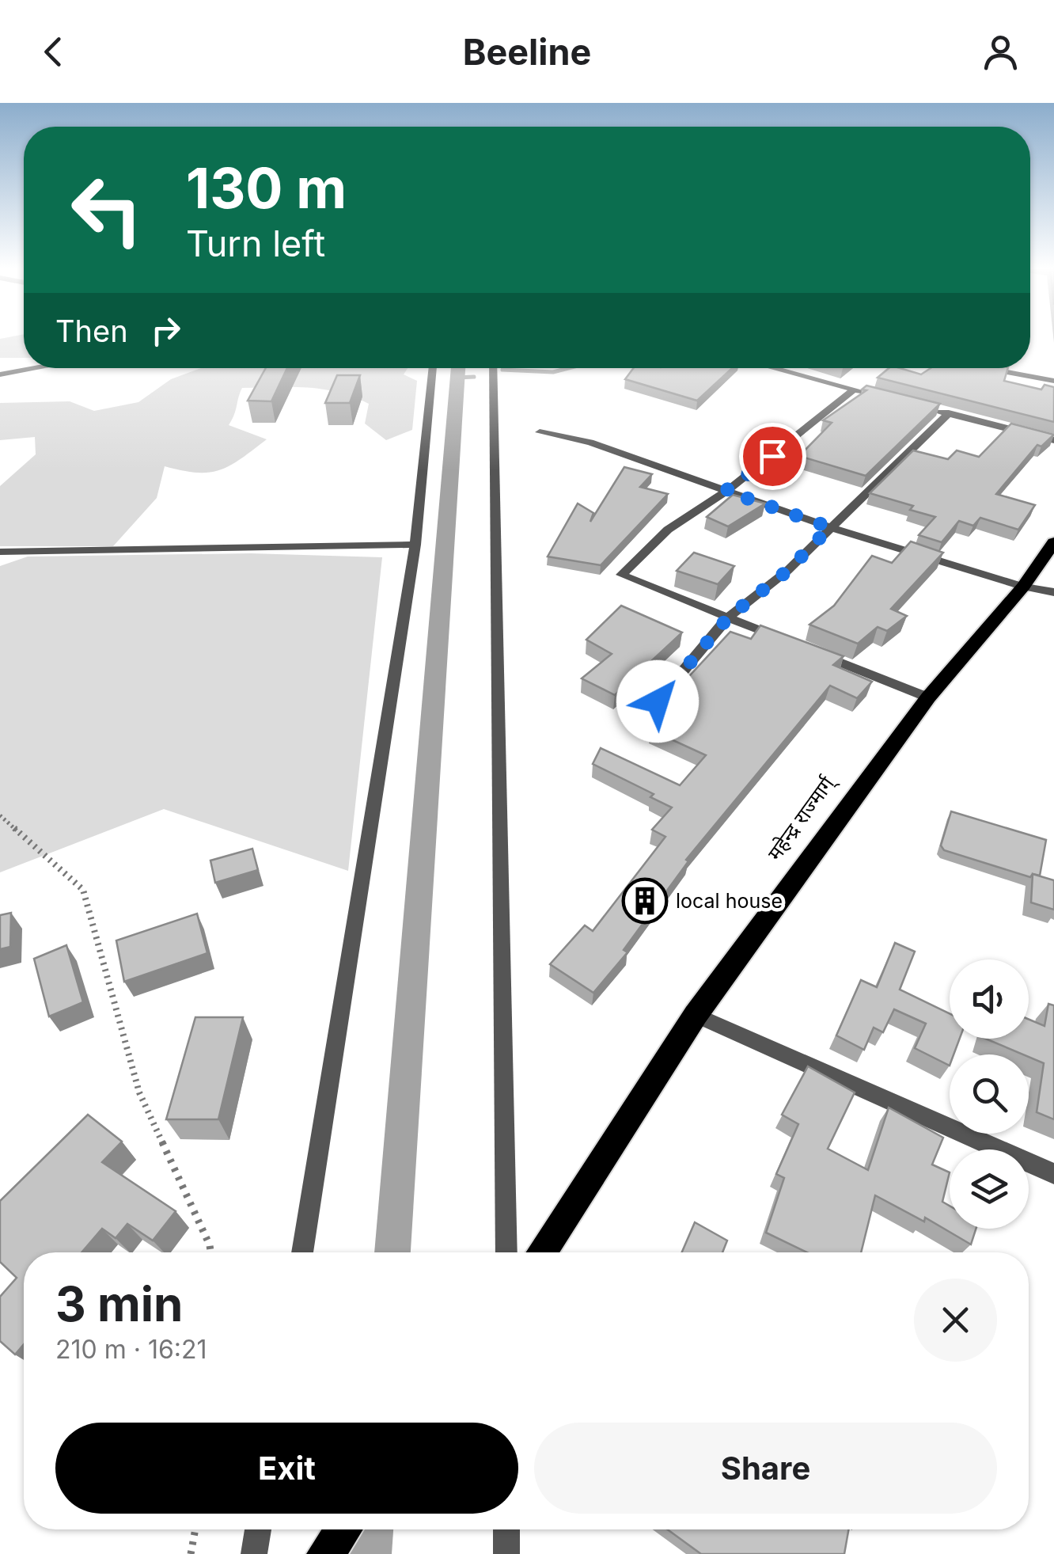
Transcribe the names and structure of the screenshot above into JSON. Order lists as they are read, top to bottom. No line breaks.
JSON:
{"streets":{"highway":["महेन्द्र राज्मार्ग्"]},"places":{"building":["local house"]},"page":{"header":"Beeline","turn":["130 m","Turn left"],"then":"Then","heading":["3 min","210 m · 16:21"],"buttons":["Exit","Share"]}}
